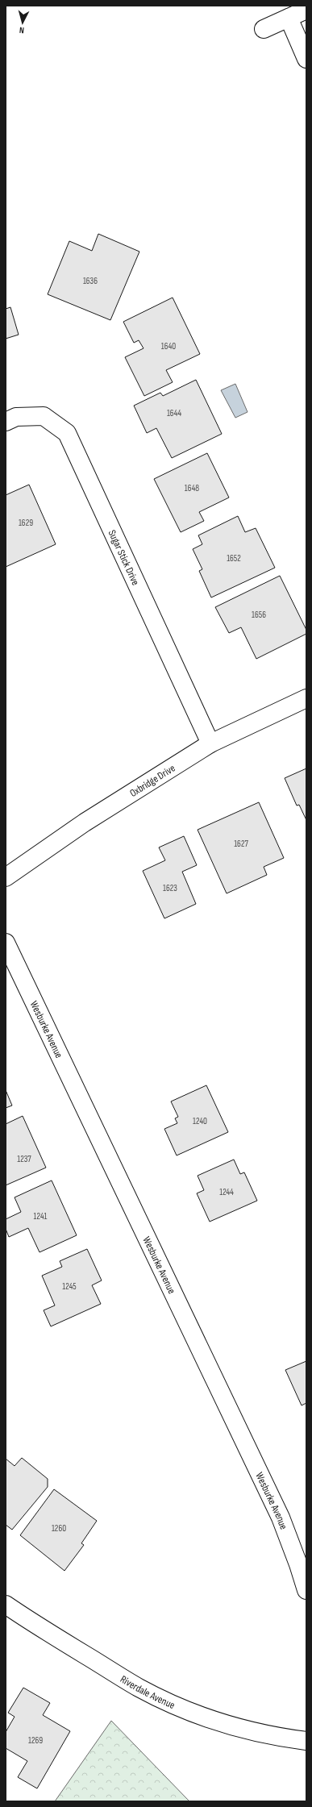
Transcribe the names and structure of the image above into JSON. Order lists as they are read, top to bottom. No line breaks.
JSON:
{"streets":{"street":["Sugar Stick Drive","Oxbridge Drive","Wesburke Avenue","Riverdale Avenue"]},"crossings":[["Sugar Stick Drive","Oxbridge Drive"]],"house_numbers":["1636","1640","1644","1648","1629","1652","1656","1627","1623","1240","1237","1244","1241","1245","1260","1269"],"north":"bottom"}
